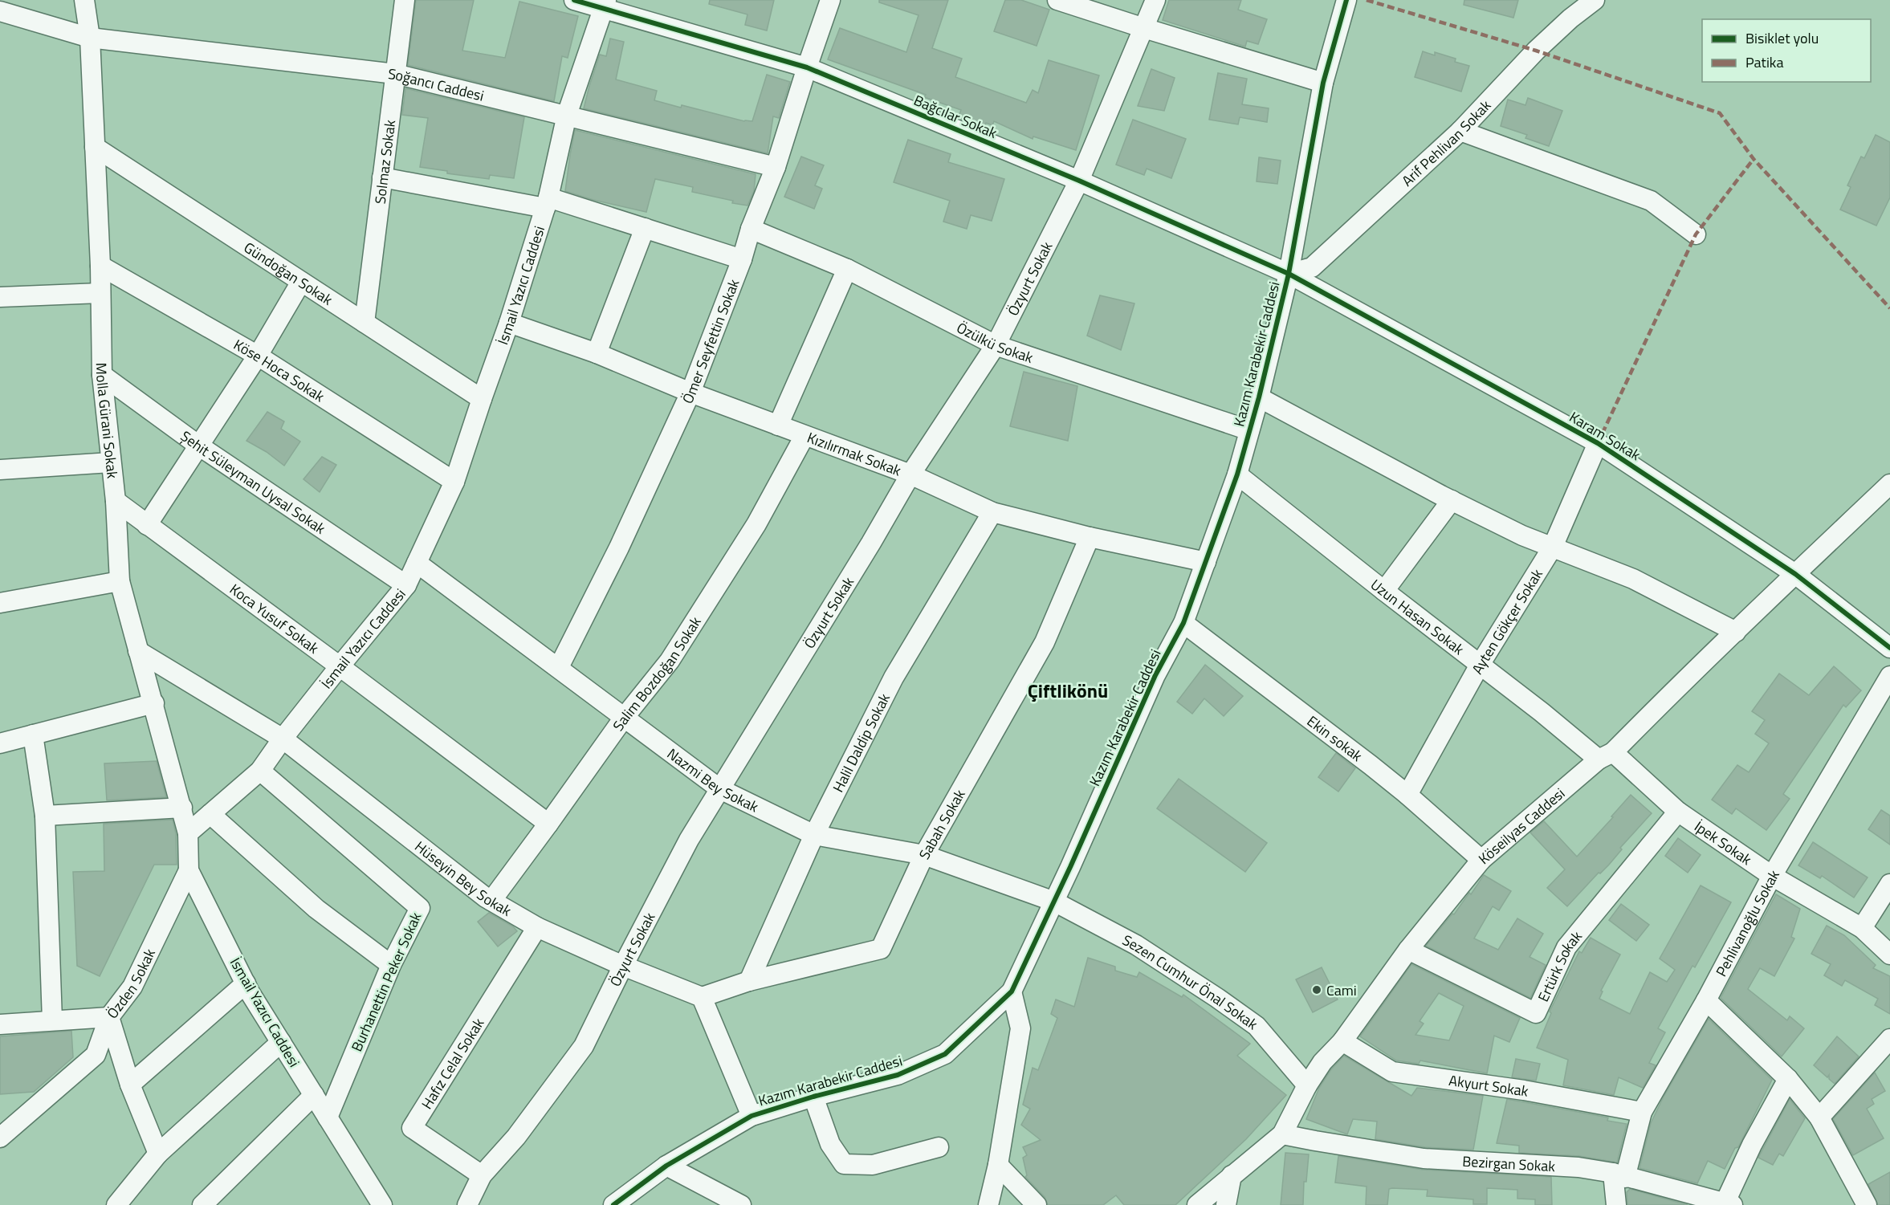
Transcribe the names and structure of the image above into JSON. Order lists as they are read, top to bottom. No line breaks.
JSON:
{"streets":{"street":["Soğancı Caddesi","Bağcılar Sokak","Arif Pehlivan Sokak","Solmaz Sokak","Gündoğan Sokak","Özyurt Sokak","İsmail Yazıcı Caddesi","Ömer Seyfettin Sokak","Özülkü Sokak","Kazım Karabekir Caddesi","Köse Hoca Sokak","Molla Gürani Sokak","Karam Sokak","Kızılırmak Sokak","Şehit Süleyman Uysal Sokak","Uzun Hasan Sokak","Koca Yusuf Sokak","Ayten Gökçer Sokak","Salim Bozdoğan Sokak","Ekin sokak","Halil Daldip Sokak","Nazmi Bey Sokak","Sabah Sokak","Köseilyas Caddesi","İpek Sokak","Hüseyin Bey Sokak","Pehlivanoğlu Sokak","Ertürk Sokak","Burhanettin Peker Sokak","Özden Sokak","Sezen Cumhur Önal Sokak","Hafız Celal Sokak","Akyurt Sokak","Bezirgan Sokak"]},"crossings":[["Soğancı Caddesi","Solmaz Sokak"],["Soğancı Caddesi","İsmail Yazıcı Caddesi"],["Soğancı Caddesi","Ömer Seyfettin Sokak"],["Soğancı Caddesi","Molla Gürani Sokak"],["Bağcılar Sokak","Arif Pehlivan Sokak"],["Bağcılar Sokak","Özyurt Sokak"],["Bağcılar Sokak","İsmail Yazıcı Caddesi"],["Bağcılar Sokak","Ömer Seyfettin Sokak"],["Bağcılar Sokak","Kazım Karabekir Caddesi"],["Bağcılar Sokak","Karam Sokak"],["Arif Pehlivan Sokak","Kazım Karabekir Caddesi"],["Arif Pehlivan Sokak","Karam Sokak"],["Solmaz Sokak","Gündoğan Sokak"],["Gündoğan Sokak","İsmail Yazıcı Caddesi"],["Gündoğan Sokak","Molla Gürani Sokak"],["Özyurt Sokak","Özülkü Sokak"],["Özyurt Sokak","Kızılırmak Sokak"],["Özyurt Sokak","Nazmi Bey Sokak"],["Özyurt Sokak","Hüseyin Bey Sokak"],["Özyurt Sokak","Hafız Celal Sokak"],["İsmail Yazıcı Caddesi","Köse Hoca Sokak"],["İsmail Yazıcı Caddesi","Molla Gürani Sokak"],["İsmail Yazıcı Caddesi","Kızılırmak Sokak"],["İsmail Yazıcı Caddesi","Şehit Süleyman Uysal Sokak"],["İsmail Yazıcı Caddesi","Koca Yusuf Sokak"],["İsmail Yazıcı Caddesi","Nazmi Bey Sokak"],["İsmail Yazıcı Caddesi","Hüseyin Bey Sokak"],["İsmail Yazıcı Caddesi","Burhanettin Peker Sokak"],["İsmail Yazıcı Caddesi","Özden Sokak"],["Ömer Seyfettin Sokak","Özülkü Sokak"],["Ömer Seyfettin Sokak","Kızılırmak Sokak"],["Ömer Seyfettin Sokak","Nazmi Bey Sokak"],["Özülkü Sokak","Kazım Karabekir Caddesi"],["Kazım Karabekir Caddesi","Karam Sokak"],["Kazım Karabekir Caddesi","Kızılırmak Sokak"],["Kazım Karabekir Caddesi","Uzun Hasan Sokak"],["Kazım Karabekir Caddesi","Ekin sokak"],["Kazım Karabekir Caddesi","Nazmi Bey Sokak"],["Kazım Karabekir Caddesi","Sezen Cumhur Önal Sokak"],["Köse Hoca Sokak","Molla Gürani Sokak"],["Molla Gürani Sokak","Şehit Süleyman Uysal Sokak"],["Molla Gürani Sokak","Koca Yusuf Sokak"],["Molla Gürani Sokak","Hüseyin Bey Sokak"],["Karam Sokak","Ayten Gökçer Sokak"],["Karam Sokak","Köseilyas Caddesi"],["Kızılırmak Sokak","Salim Bozdoğan Sokak"],["Kızılırmak Sokak","Halil Daldip Sokak"],["Kızılırmak Sokak","Sabah Sokak"],["Uzun Hasan Sokak","Ayten Gökçer Sokak"],["Uzun Hasan Sokak","Köseilyas Caddesi"],["Uzun Hasan Sokak","İpek Sokak"],["Koca Yusuf Sokak","Salim Bozdoğan Sokak"],["Ayten Gökçer Sokak","Ekin sokak"],["Salim Bozdoğan Sokak","Nazmi Bey Sokak"],["Salim Bozdoğan Sokak","Hüseyin Bey Sokak"],["Ekin sokak","Köseilyas Caddesi"],["Halil Daldip Sokak","Nazmi Bey Sokak"],["Halil Daldip Sokak","Sabah Sokak"],["Nazmi Bey Sokak","Sabah Sokak"],["Nazmi Bey Sokak","Sezen Cumhur Önal Sokak"],["Sabah Sokak","Hüseyin Bey Sokak"],["Köseilyas Caddesi","İpek Sokak"],["Köseilyas Caddesi","Ertürk Sokak"],["Köseilyas Caddesi","Sezen Cumhur Önal Sokak"],["Köseilyas Caddesi","Akyurt Sokak"],["Köseilyas Caddesi","Bezirgan Sokak"],["İpek Sokak","Pehlivanoğlu Sokak"],["İpek Sokak","Ertürk Sokak"],["Hüseyin Bey Sokak","Hafız Celal Sokak"],["Pehlivanoğlu Sokak","Akyurt Sokak"],["Pehlivanoğlu Sokak","Bezirgan Sokak"]],"districts":["Çiftlikönü"],"places":["Cami"],"legend":["Bisiklet yolu","Patika"]}
